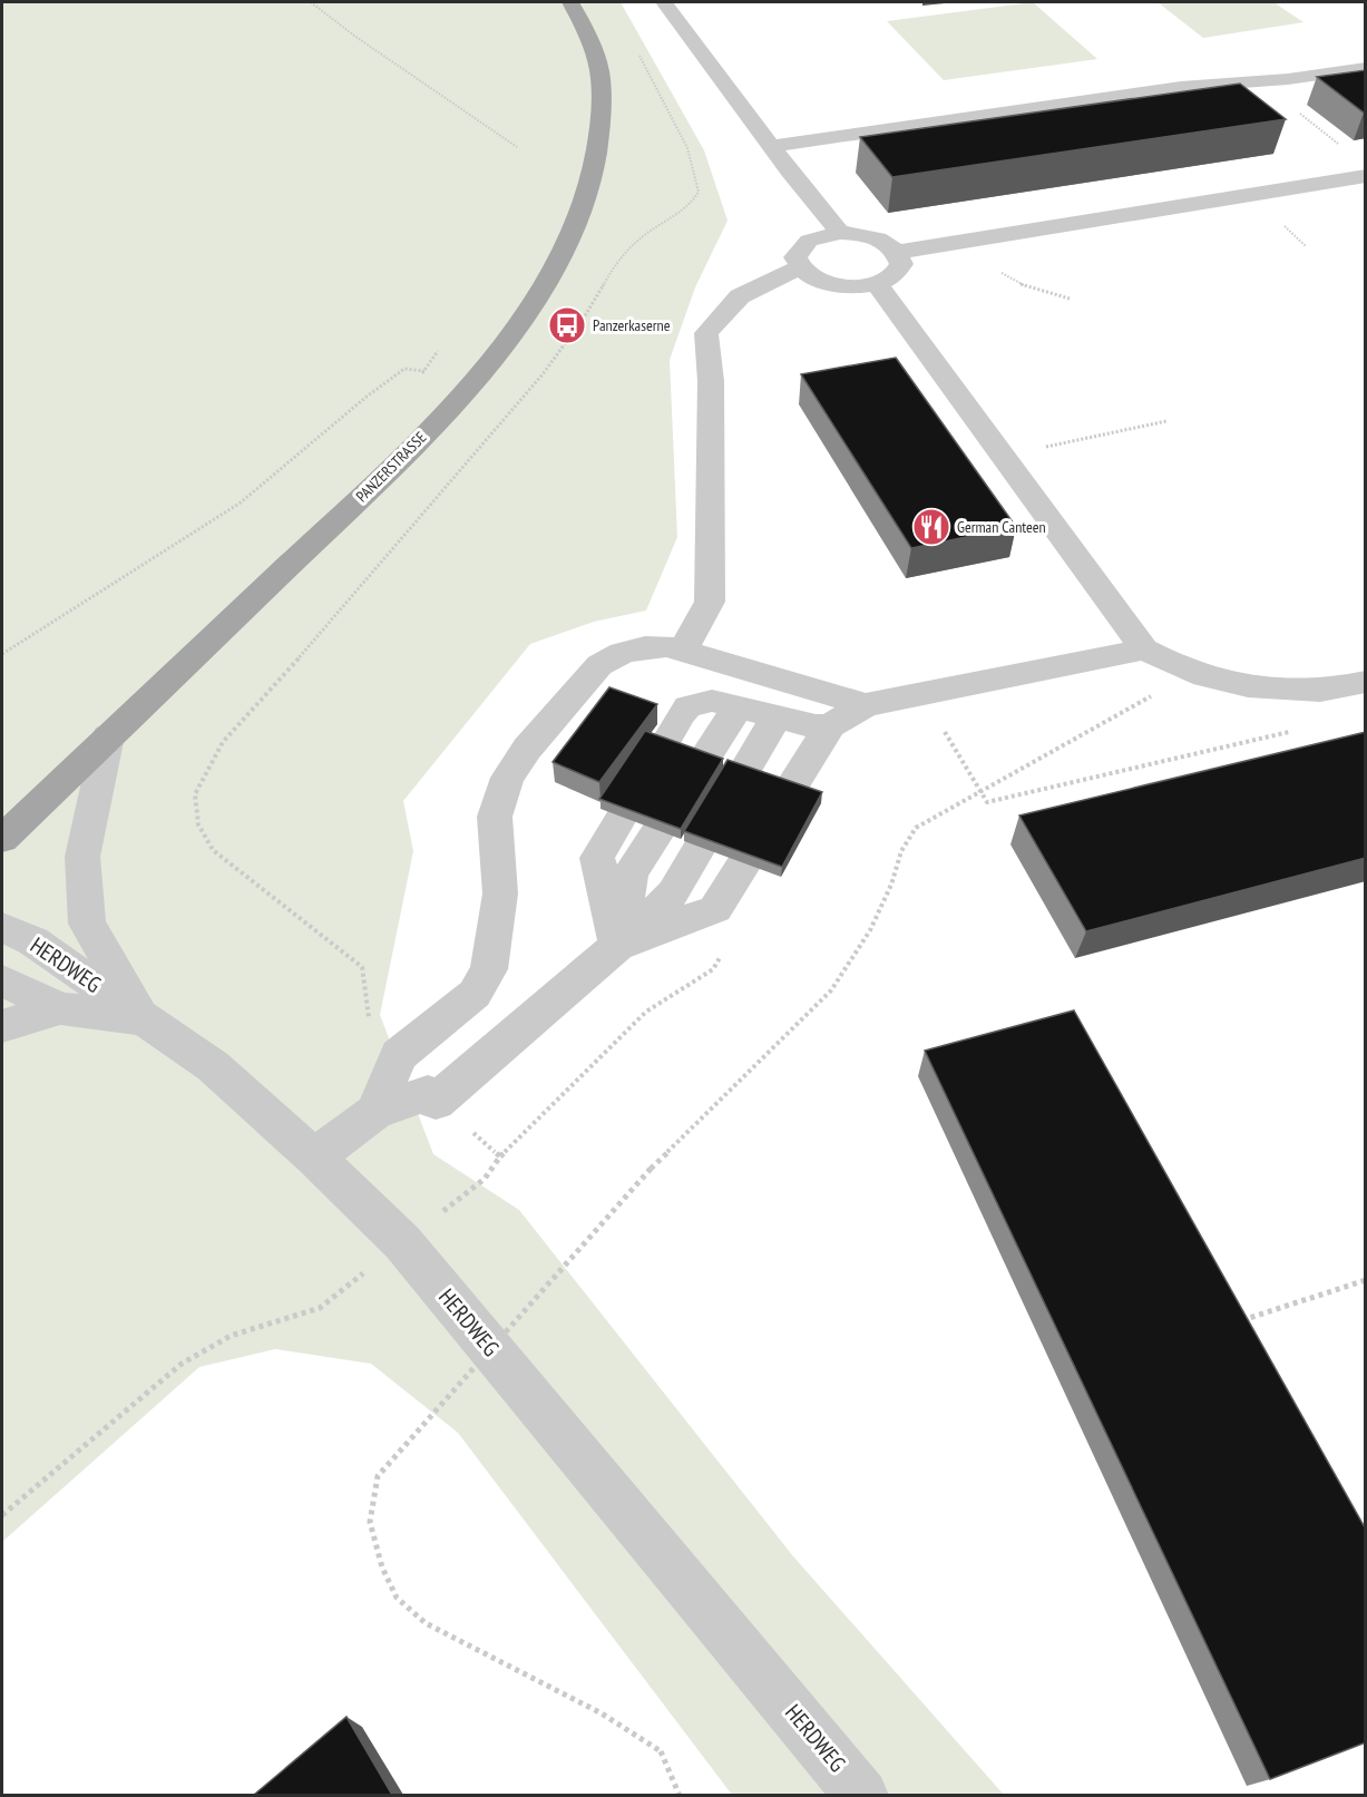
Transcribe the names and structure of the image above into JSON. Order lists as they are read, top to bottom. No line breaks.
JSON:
{"streets":{"main road":["PANZERSTRASSE"],"street":["HERDWEG"]},"places":{"bus stop":["Panzerkaserne"],"restaurant":["German Canteen"]}}
